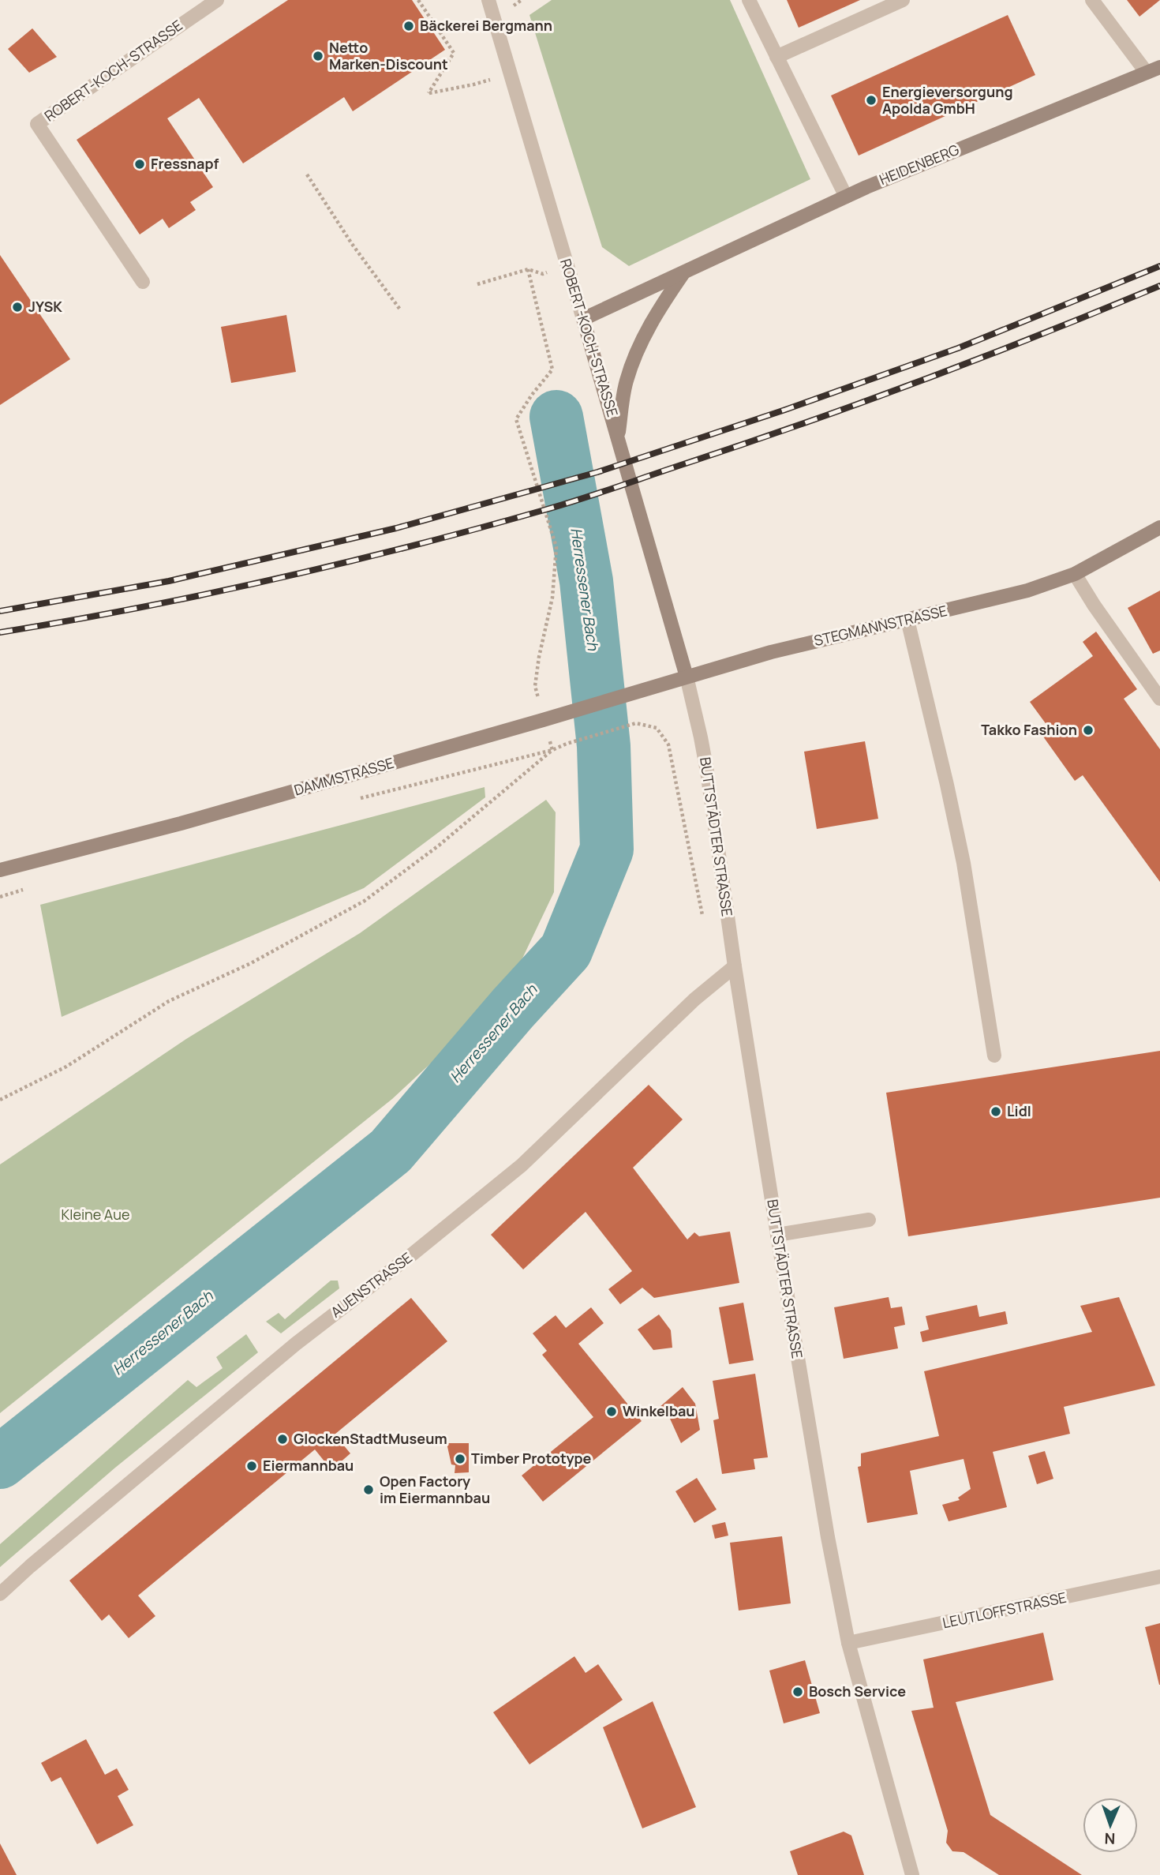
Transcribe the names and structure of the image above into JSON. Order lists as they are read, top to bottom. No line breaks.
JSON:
{"streets":{"main road":["ROBERT-KOCH-STRASSE","HEIDENBERG","STEGMANNSTRASSE","DAMMSTRASSE"],"street":["BUTTSTÄDTER STRASSE","AUENSTRASSE","LEUTLOFFSTRASSE"]},"crossings":[["ROBERT-KOCH-STRASSE","HEIDENBERG"],["ROBERT-KOCH-STRASSE","STEGMANNSTRASSE"],["ROBERT-KOCH-STRASSE","DAMMSTRASSE"],["ROBERT-KOCH-STRASSE","BUTTSTÄDTER STRASSE"],["STEGMANNSTRASSE","DAMMSTRASSE"],["STEGMANNSTRASSE","BUTTSTÄDTER STRASSE"],["DAMMSTRASSE","BUTTSTÄDTER STRASSE"],["BUTTSTÄDTER STRASSE","AUENSTRASSE"],["BUTTSTÄDTER STRASSE","LEUTLOFFSTRASSE"]],"water":["Herressener Bach"],"parks":["Kleine Aue"],"places":["Bäckerei Bergmann","Netto Marken-Discount","Energieversorgung Apolda GmbH","Fressnapf","JYSK","Takko Fashion","Lidl","Winkelbau","GlockenStadtMuseum","Timber Prototype","Eiermannbau","Open Factory im Eiermannbau","Bosch Service"],"north":"bottom"}
